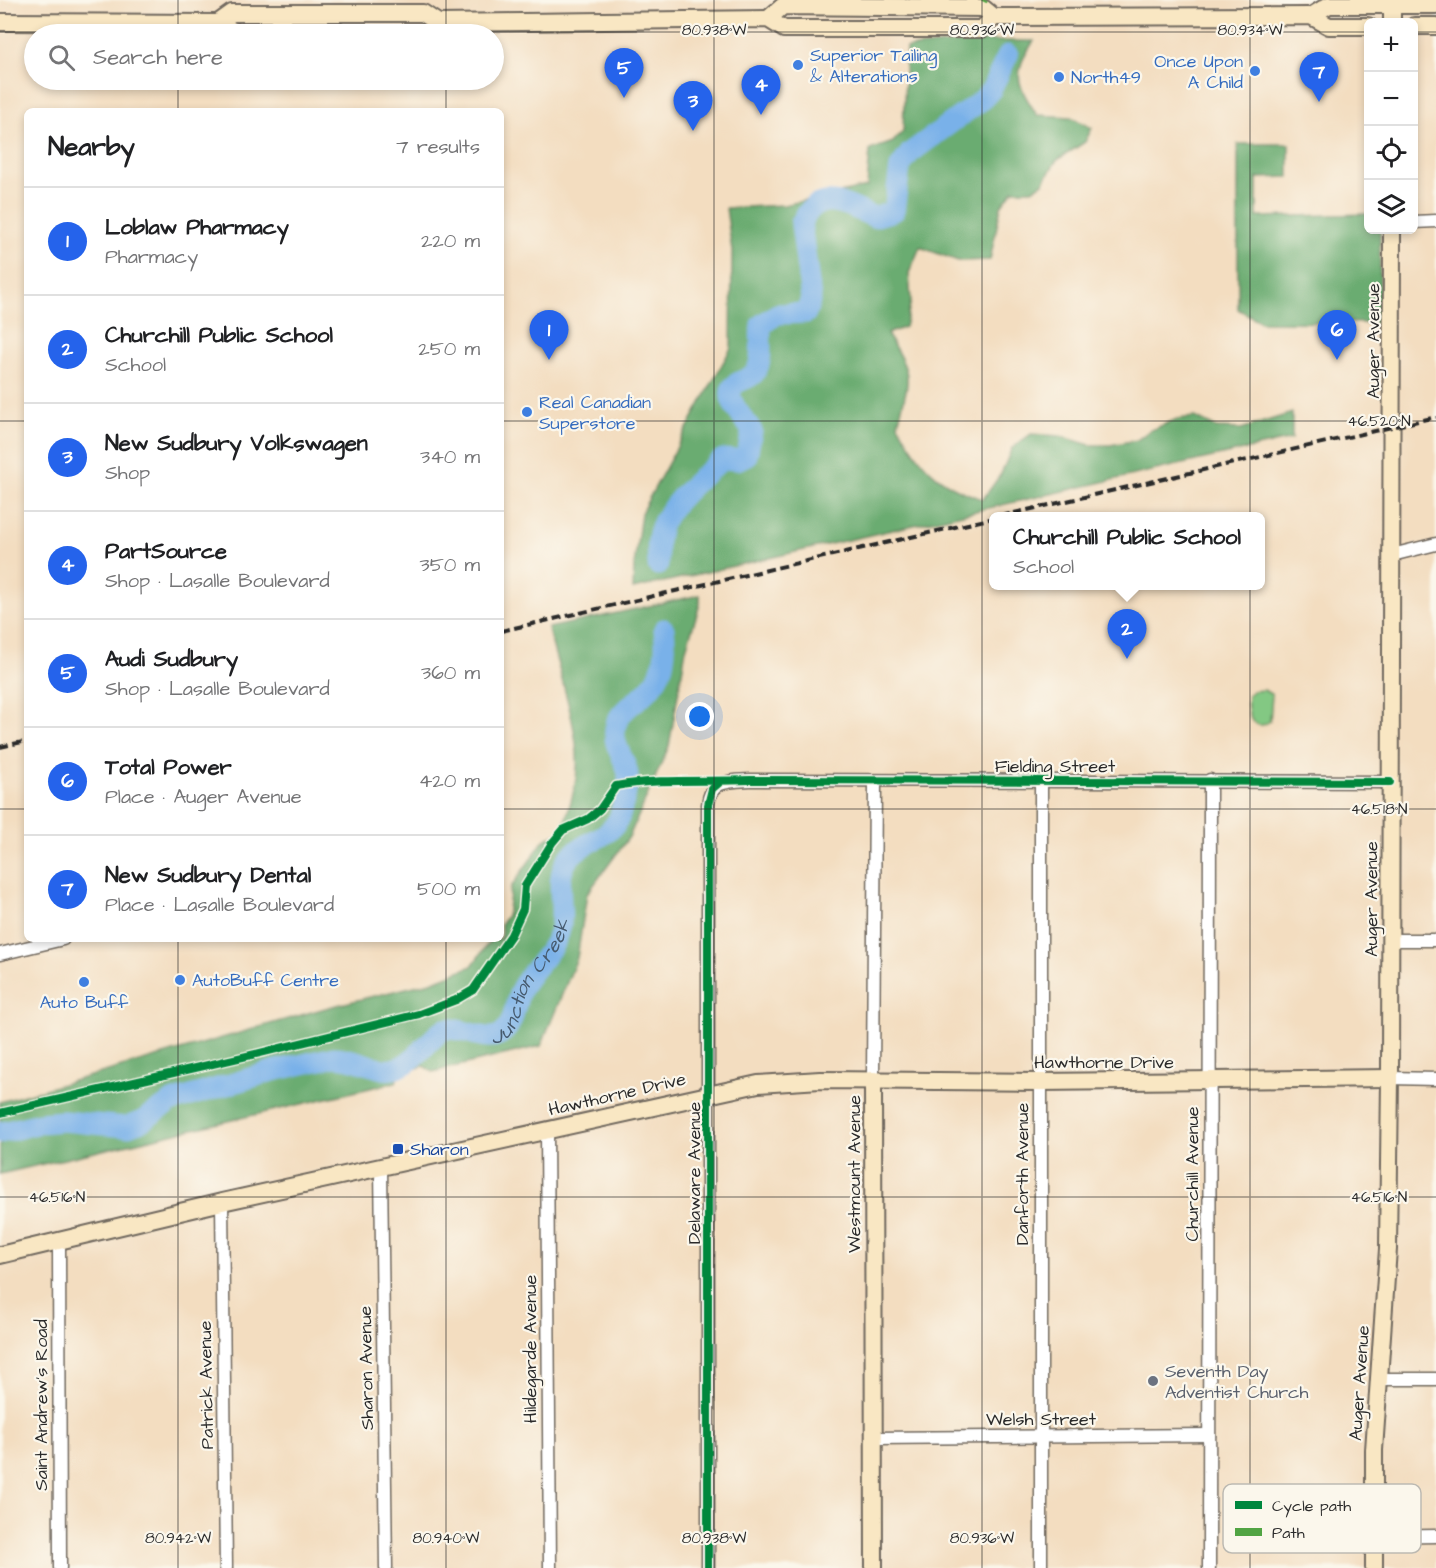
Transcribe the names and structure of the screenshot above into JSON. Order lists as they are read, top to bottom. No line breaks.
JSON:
{"streets":{"street":["Auger Avenue","Fielding Street","Hawthorne Drive","Delaware Avenue","Westmount Avenue","Danforth Avenue","Churchill Avenue","Hildegarde Avenue","Sharon Avenue","Patrick Avenue","Saint Andrew's Road","Welsh Street"]},"crossings":[["Auger Avenue","Fielding Street"],["Auger Avenue","Hawthorne Drive"],["Fielding Street","Delaware Avenue"],["Fielding Street","Westmount Avenue"],["Fielding Street","Danforth Avenue"],["Fielding Street","Churchill Avenue"],["Hawthorne Drive","Delaware Avenue"],["Hawthorne Drive","Westmount Avenue"],["Hawthorne Drive","Danforth Avenue"],["Hawthorne Drive","Churchill Avenue"],["Hawthorne Drive","Hildegarde Avenue"],["Hawthorne Drive","Sharon Avenue"],["Hawthorne Drive","Patrick Avenue"],["Hawthorne Drive","Saint Andrew's Road"],["Westmount Avenue","Welsh Street"],["Danforth Avenue","Welsh Street"],["Churchill Avenue","Welsh Street"]],"water":["Junction Creek"],"places":{"other":["Superior Tailing & Alterations","Once Upon A Child","North49","Real Canadian Superstore","AutoBuff Centre","Auto Buff","Seventh Day Adventist Church"],"transit":["Sharon"]},"legend":["Cycle path","Path"],"page":{"map_buttons":["+","−"],"search":"Search here","pins":["5","7","4","3","1","6","2"],"heading":["Nearby","7 results"],"list":[{"mark":"1","name":"Loblaw Pharmacy","note":"Pharmacy","value":"220 m"},{"mark":"2","name":"Churchill Public School","note":"School","value":"250 m"},{"mark":"3","name":"New Sudbury Volkswagen","note":"Shop","value":"340 m"},{"mark":"4","name":"PartSource","note":"Shop · Lasalle Boulevard","value":"350 m"},{"mark":"5","name":"Audi Sudbury","note":"Shop · Lasalle Boulevard","value":"360 m"},{"mark":"6","name":"Total Power","note":"Place · Auger Avenue","value":"420 m"},{"mark":"7","name":"New Sudbury Dental","note":"Place · Lasalle Boulevard","value":"500 m"}],"popup":["Churchill Public School","School"]},"coordinates":["80.938°W","80.936°W","80.934°W","46.520°N","46.518°N","46.516°N","80.942°W","80.940°W"]}
